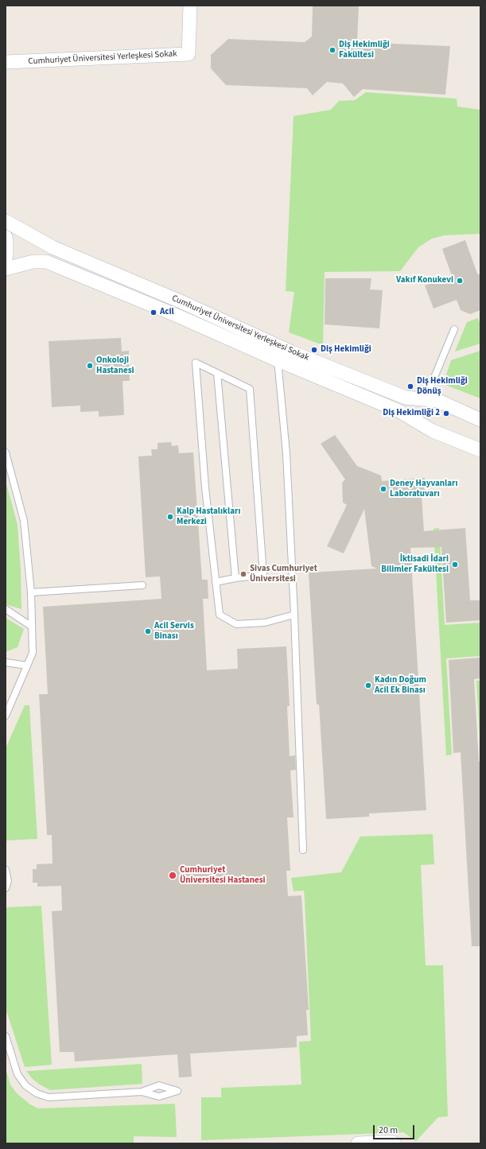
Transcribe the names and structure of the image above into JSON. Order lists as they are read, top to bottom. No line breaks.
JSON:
{"streets":{"street":["Cumhuriyet Üniversitesi Yerleşkesi Sokak"]},"places":["Diş Hekimliği Fakültesi","Vakıf Konukevi","Acil","Diş Hekimliği","Onkoloji Hastanesi","Diş Hekimliği Dönüş","Diş Hekimliği 2","Deney Hayvanları Laboratuvarı","Kalp Hastalıkları Merkezi","İktisadi İdari Bilimler Fakültesi","Sivas Cumhuriyet Üniversitesi","Acil Servis Binası","Kadın Doğum Acil Ek Binası","Cumhuriyet Üniversitesi Hastanesi"],"scale_bar":"20 m"}
